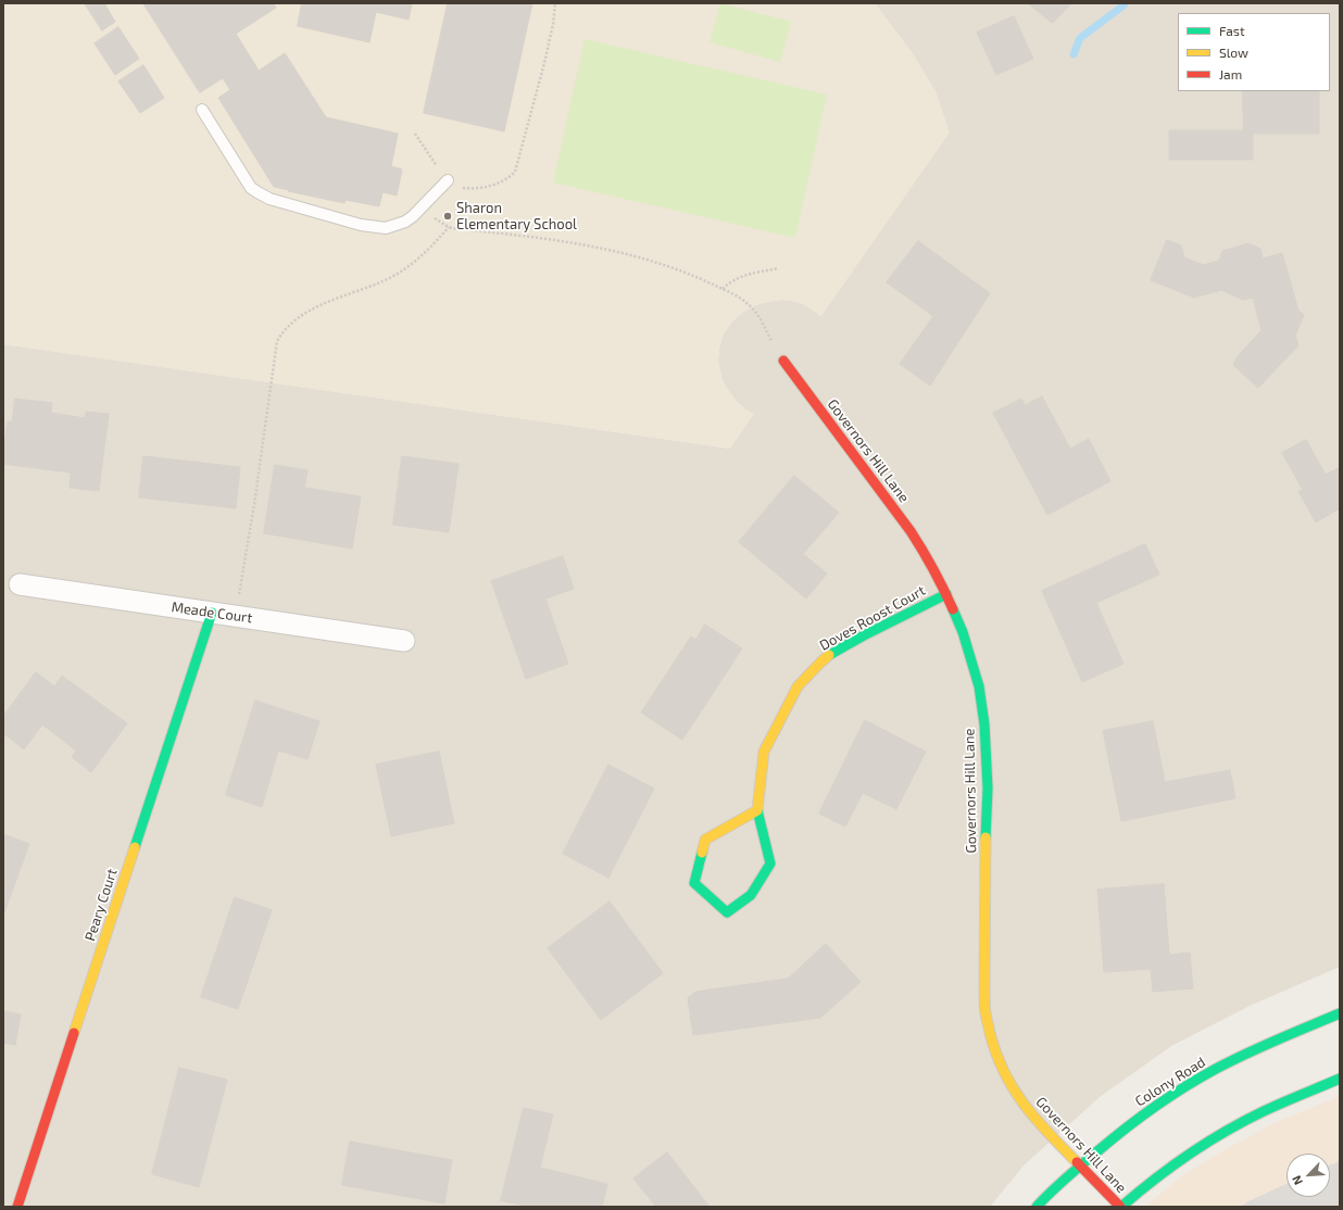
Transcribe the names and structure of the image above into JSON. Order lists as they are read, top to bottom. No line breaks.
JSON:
{"streets":{"street":["Governors Hill Lane","Meade Court","Doves Roost Court","Peary Court","Colony Road"]},"crossings":[["Governors Hill Lane","Doves Roost Court"],["Governors Hill Lane","Colony Road"],["Meade Court","Peary Court"]],"places":["Sharon Elementary School"],"legend":["Fast","Slow","Jam"],"north":"bottom left"}
